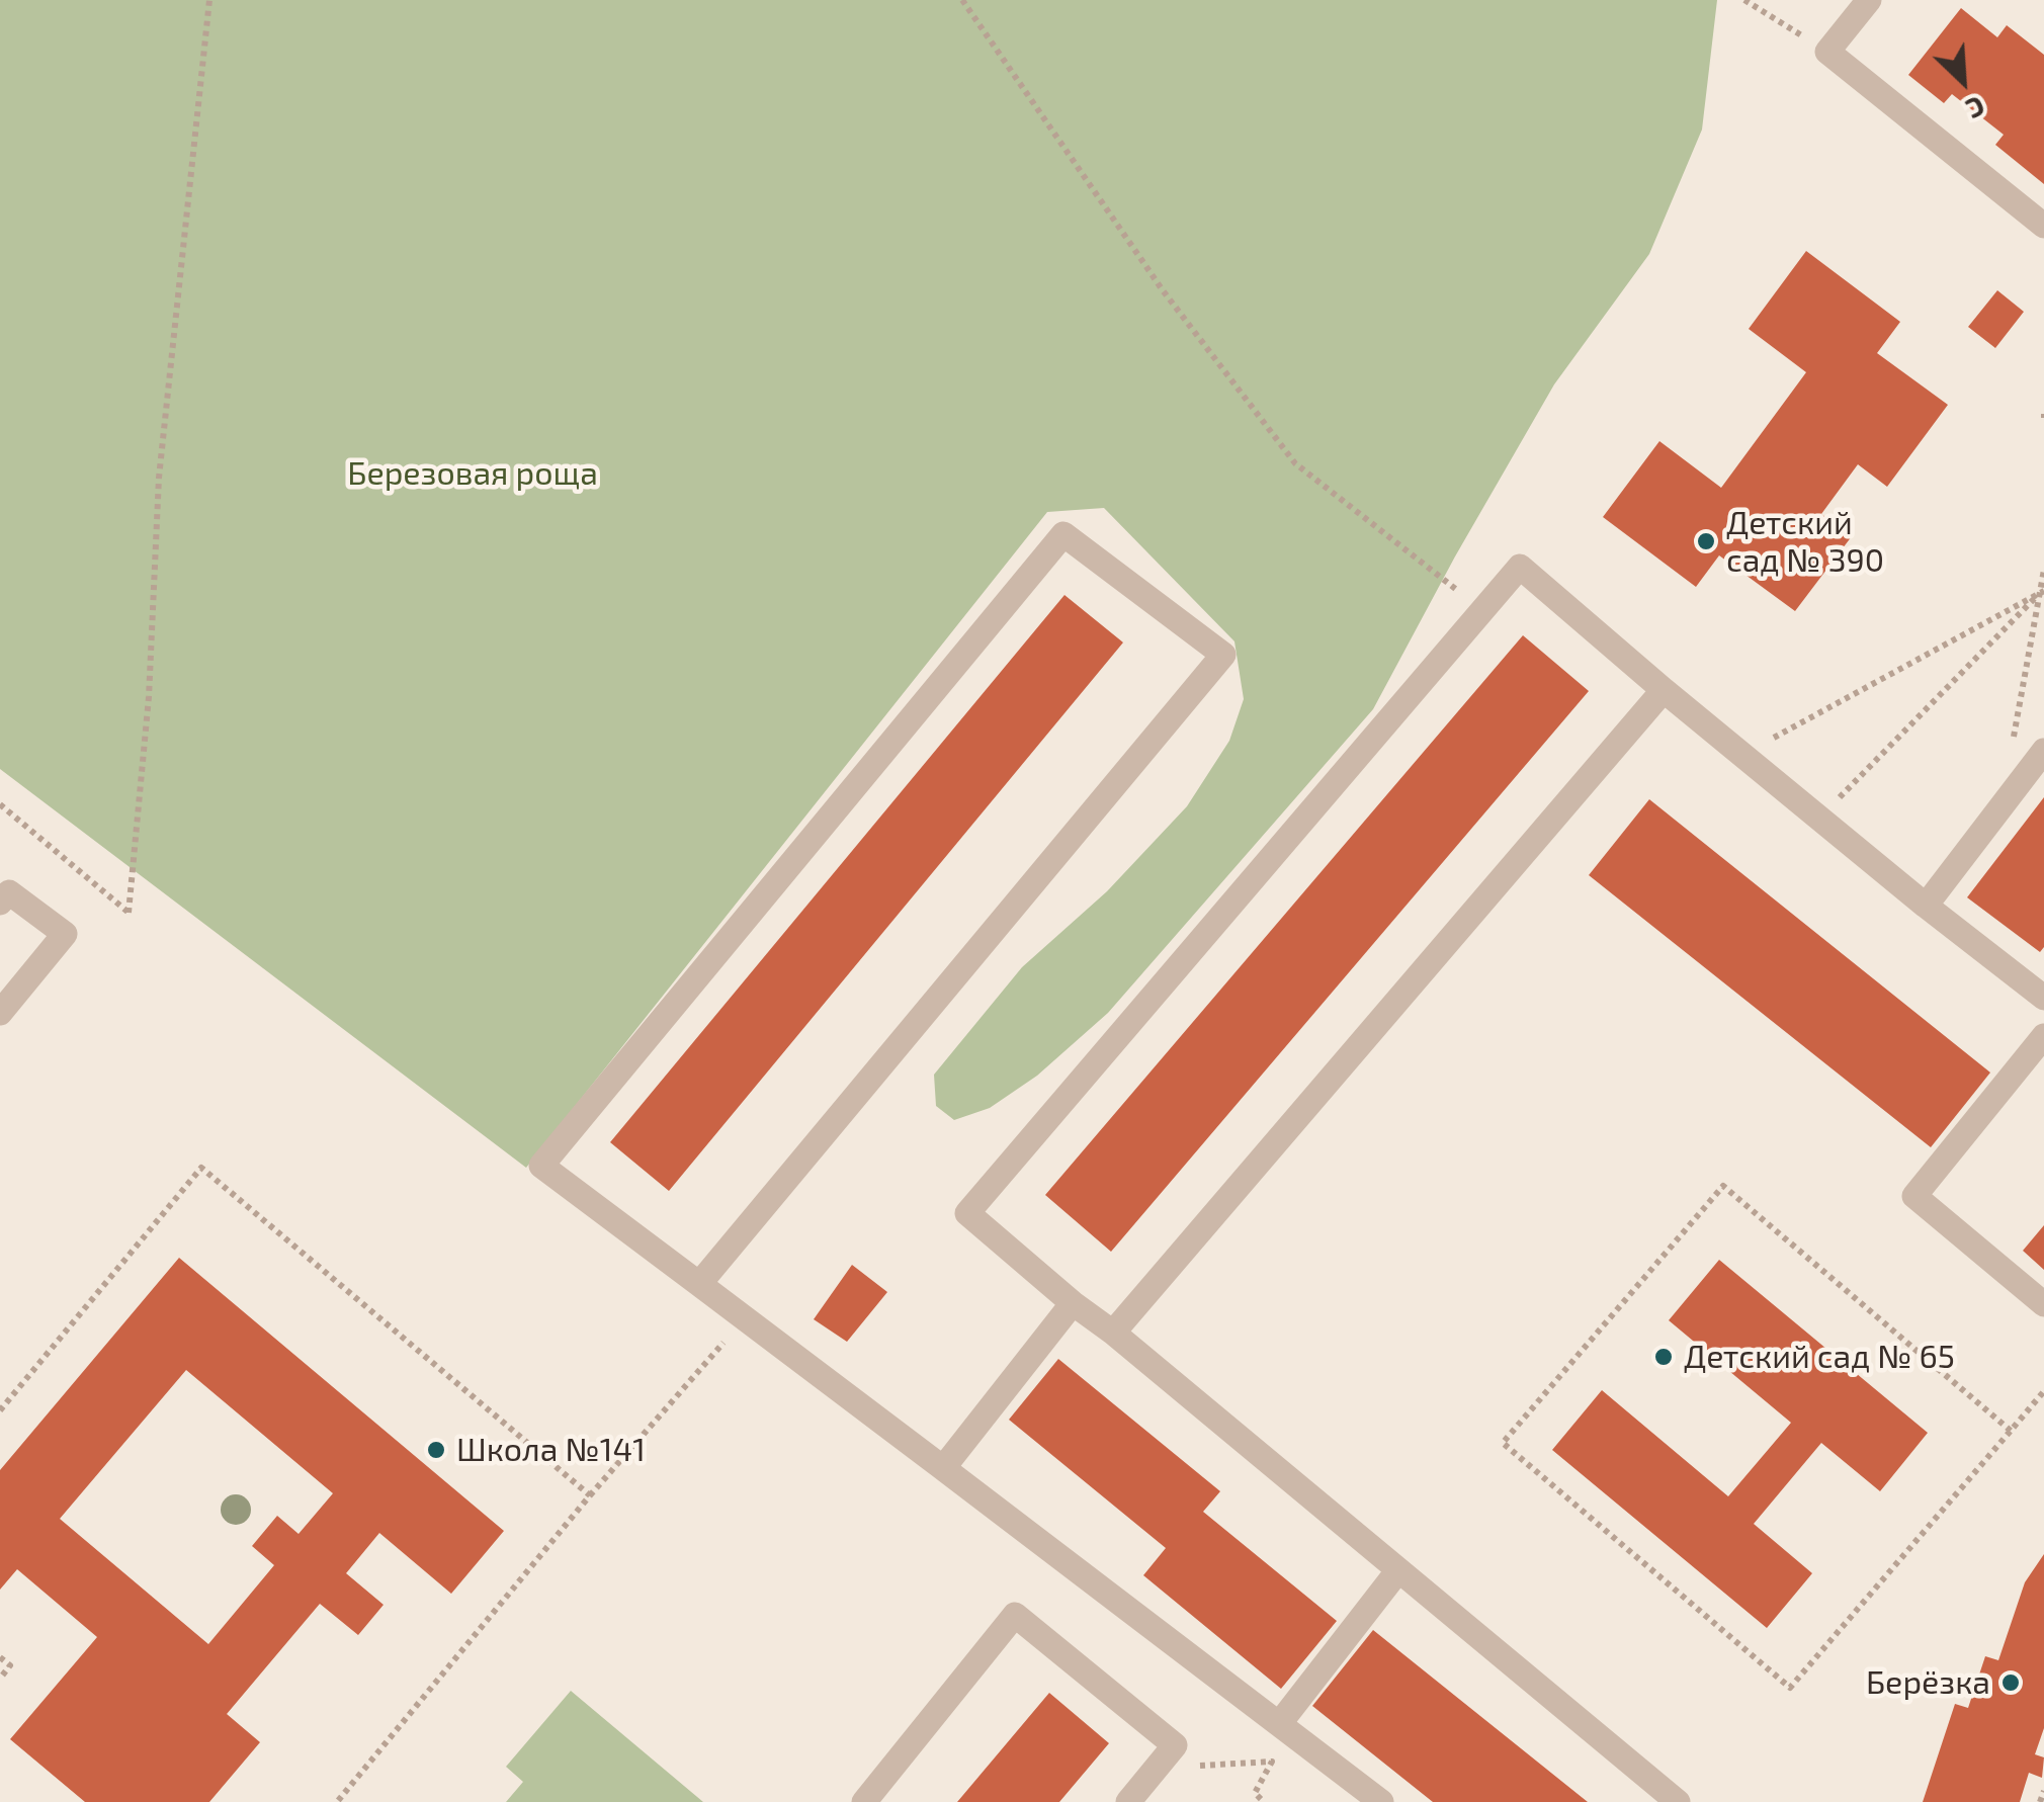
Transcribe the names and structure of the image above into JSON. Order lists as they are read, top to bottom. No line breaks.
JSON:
{"parks":["Березовая роща"],"places":["Детский сад № 390","Детский сад № 65","Школа №141","Берёзка"],"north":"bottom right"}
